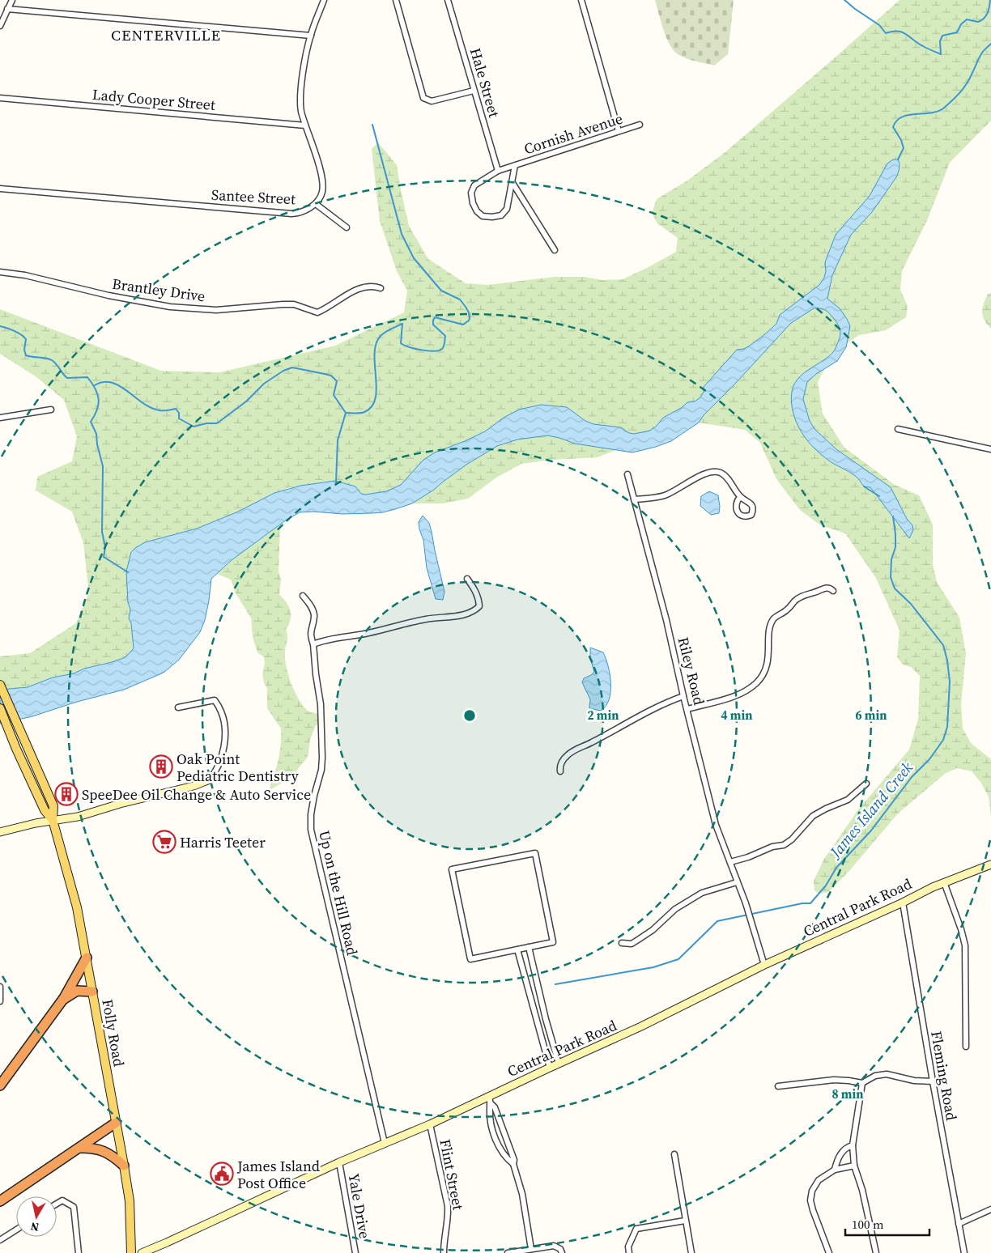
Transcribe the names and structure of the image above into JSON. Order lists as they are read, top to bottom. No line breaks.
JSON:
{"streets":{"main road":["Folly Road"],"street":["Hale Street","Lady Cooper Street","Cornish Avenue","Santee Street","Brantley Drive","Riley Road","Up on the Hill Road","Central Park Road","Fleming Road","Flint Street","Yale Drive"]},"crossings":[["Hale Street","Cornish Avenue"],["Lady Cooper Street","Santee Street"],["Riley Road","Central Park Road"],["Up on the Hill Road","Central Park Road"],["Central Park Road","Fleming Road"],["Central Park Road","Flint Street"],["Central Park Road","Yale Drive"]],"districts":["CENTERVILLE"],"water":["James Island Creek"],"places":{"building":["Oak Point Pediatric Dentistry","SpeeDee Oil Change & Auto Service"],"supermarket":["Harris Teeter"],"public building":["James Island Post Office"]},"scale_bar":"100 m","north":"bottom","rings":["2 min","4 min","6 min","8 min"]}
